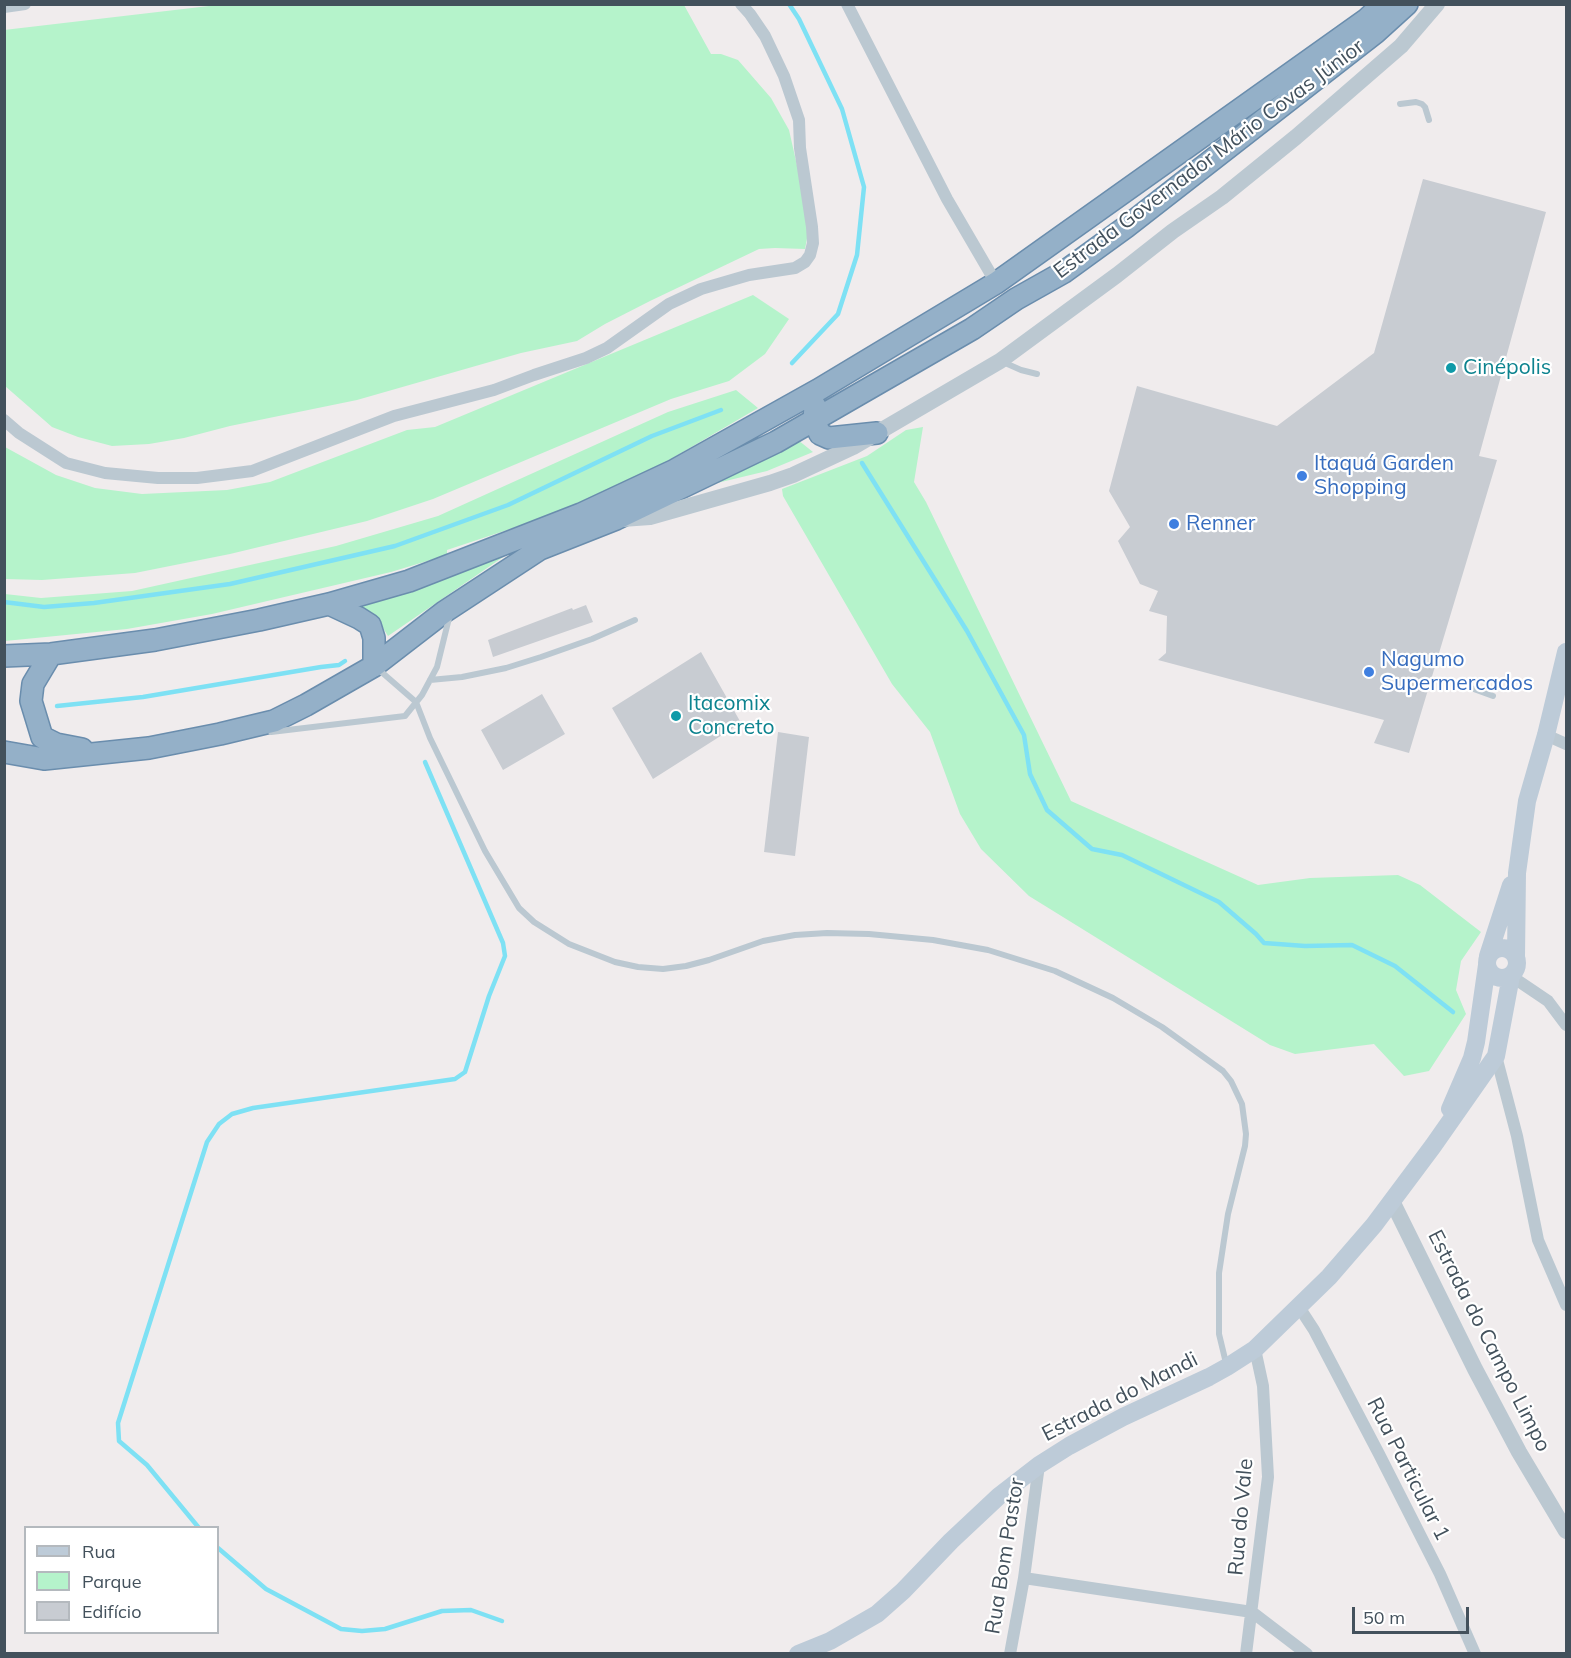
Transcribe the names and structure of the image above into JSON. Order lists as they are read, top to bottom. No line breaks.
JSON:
{"streets":{"highway":["Estrada Governador Mário Covas Júnior"],"main road":["Estrada do Mandi"],"street":["Estrada do Campo Limpo","Rua Particular 1","Rua do Vale","Rua Bom Pastor"]},"crossings":[["Estrada do Campo Limpo","Estrada do Mandi"],["Estrada do Mandi","Rua Particular 1"],["Estrada do Mandi","Rua do Vale"],["Estrada do Mandi","Rua Bom Pastor"]],"places":["Cinépolis","Itaquá Garden Shopping","Renner","Nagumo Supermercados","Itacomix Concreto"],"legend":["Rua","Parque","Edifício"],"scale_bar":"50 m"}
